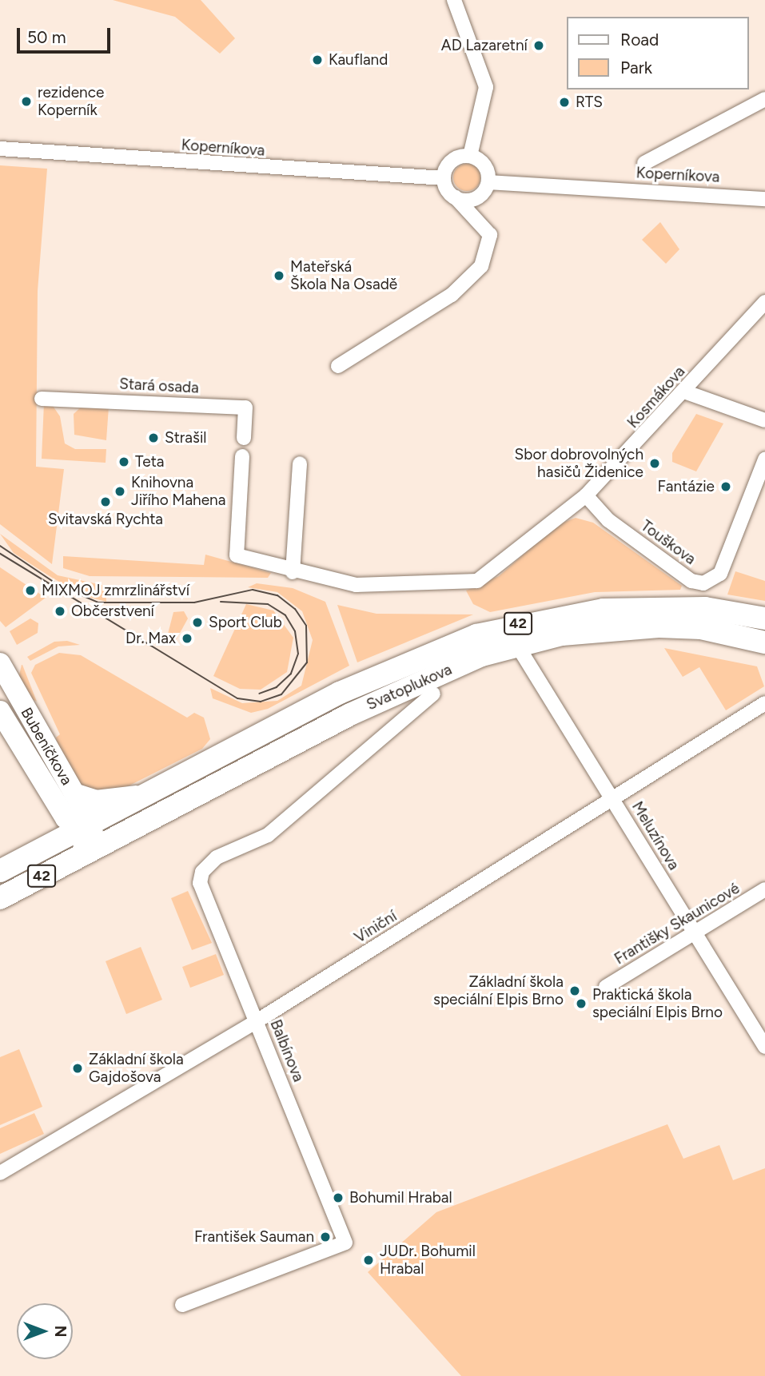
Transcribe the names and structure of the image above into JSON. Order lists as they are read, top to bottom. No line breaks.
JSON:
{"streets":{"main road":["42","Svatoplukova"],"street":["Koperníkova","Stará osada","Kosmákova","Touškova","Bubeníčkova","Meluzínova","Františky Skaunicové","Viniční","Balbínova"]},"crossings":[["Kosmákova","Touškova"],["42","Svatoplukova"],["42","Bubeníčkova"],["Svatoplukova","Bubeníčkova"],["Svatoplukova","Meluzínova"],["Svatoplukova","Balbínova"],["Meluzínova","Františky Skaunicové"],["Meluzínova","Viniční"],["Viniční","Balbínova"]],"places":["AD Lazaretní","Kaufland","rezidence Koperník","RTS","Mateřská Škola Na Osadě","Strašil","Teta","Sbor dobrovolných hasičů Židenice","Fantázie","Knihovna Jiřího Mahena","Svitavská Rychta","MIXMOJ zmrzlinářství","Občerstvení","Sport Club","Dr. Max","Základní škola speciální Elpis Brno","Praktická škola speciální Elpis Brno","Základní škola Gajdošova","Bohumil Hrabal","František Sauman","JUDr. Bohumil Hrabal"],"legend":["Road","Park"],"scale_bar":"50 m","north":"right"}
